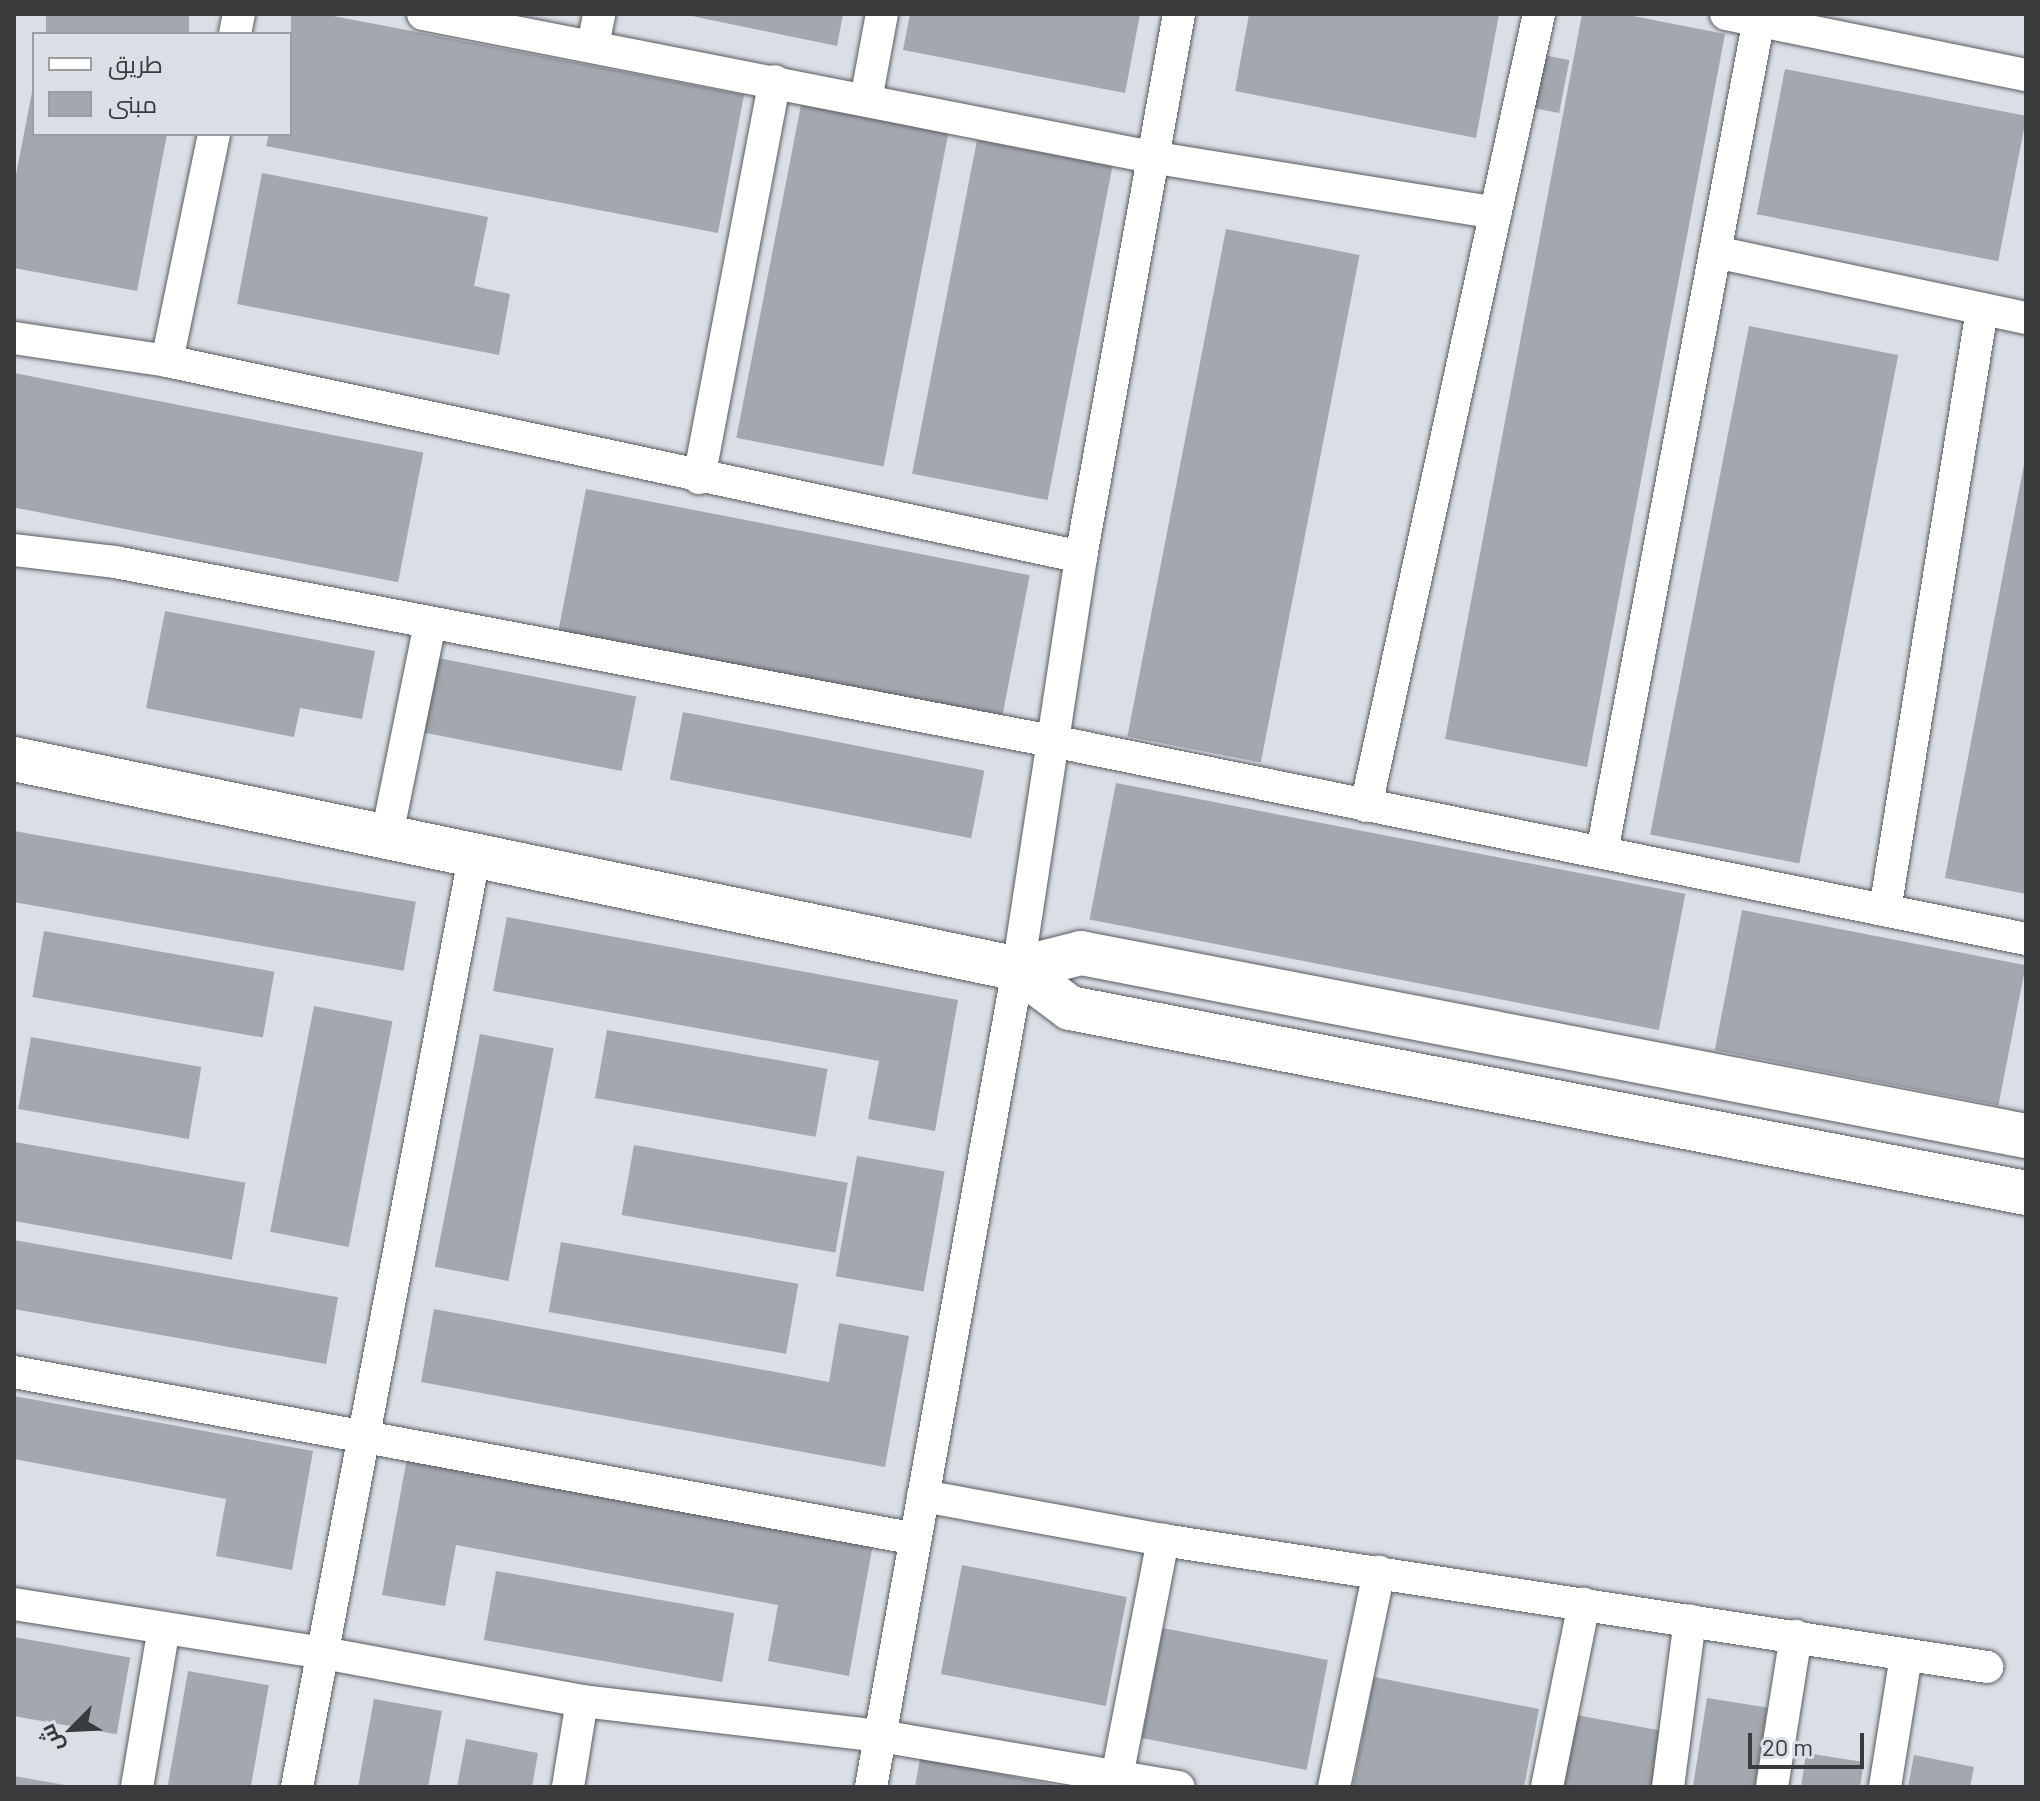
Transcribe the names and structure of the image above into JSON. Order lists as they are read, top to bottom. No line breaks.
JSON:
{"legend":["طريق","مبنى"],"scale_bar":"20 m","north":"bottom left"}
